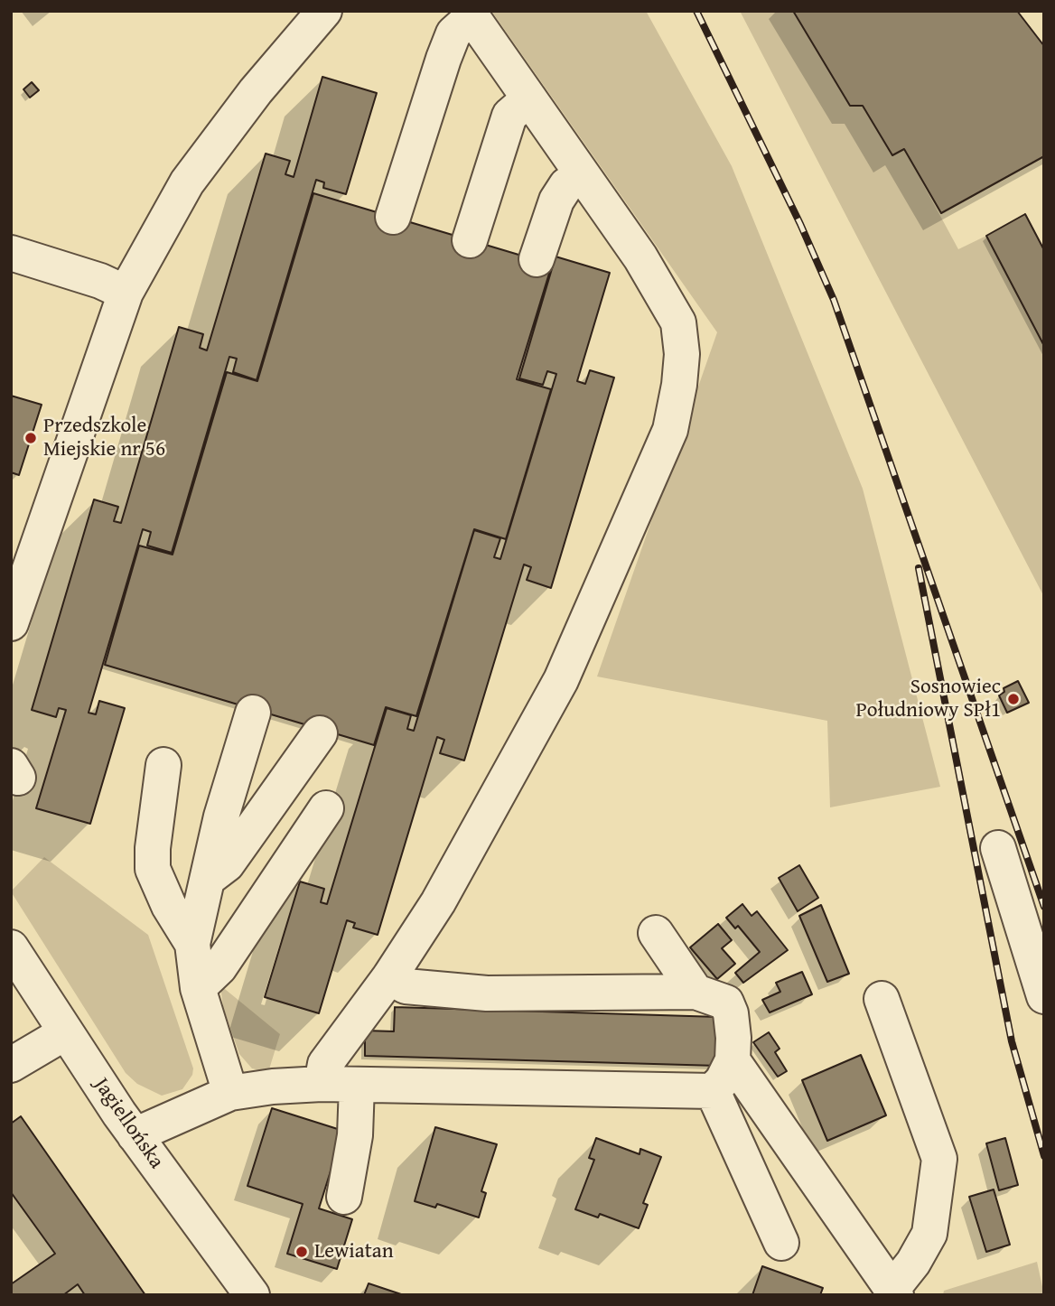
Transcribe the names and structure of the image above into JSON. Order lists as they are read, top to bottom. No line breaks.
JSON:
{"streets":{"street":["Jagiellońska"]},"places":["Przedszkole Miejskie nr 56","Sosnowiec Południowy SPł1","Lewiatan"]}
